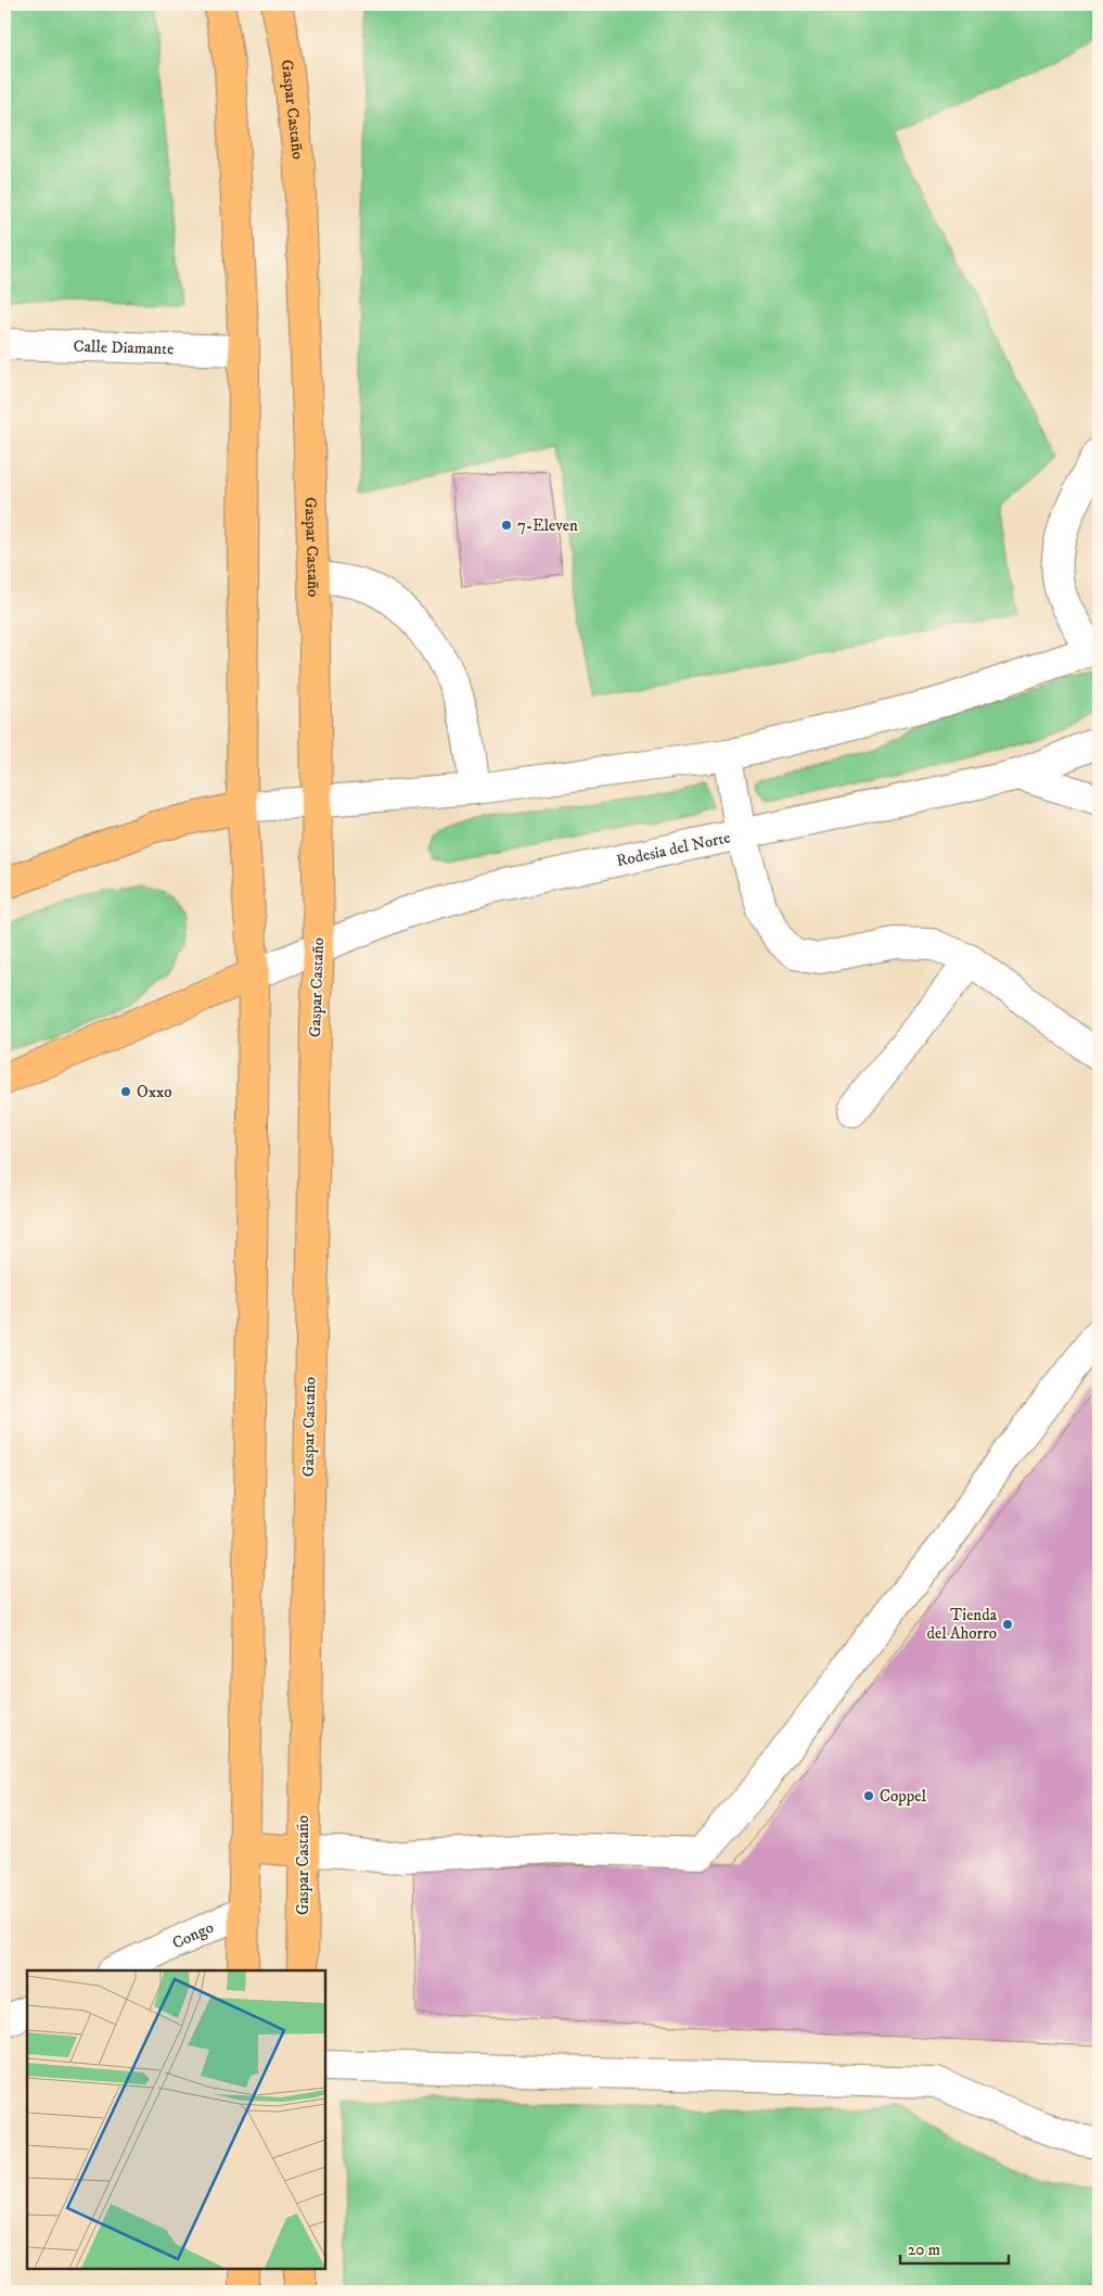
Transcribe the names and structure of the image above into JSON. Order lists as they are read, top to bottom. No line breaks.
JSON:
{"streets":{"main road":["Gaspar Castaño"],"street":["Calle Diamante","Rodesia del Norte","Congo"]},"crossings":[["Gaspar Castaño","Rodesia del Norte"]],"places":["7-Eleven","Oxxo","Tienda del Ahorro","Coppel"],"scale_bar":"20 m"}
